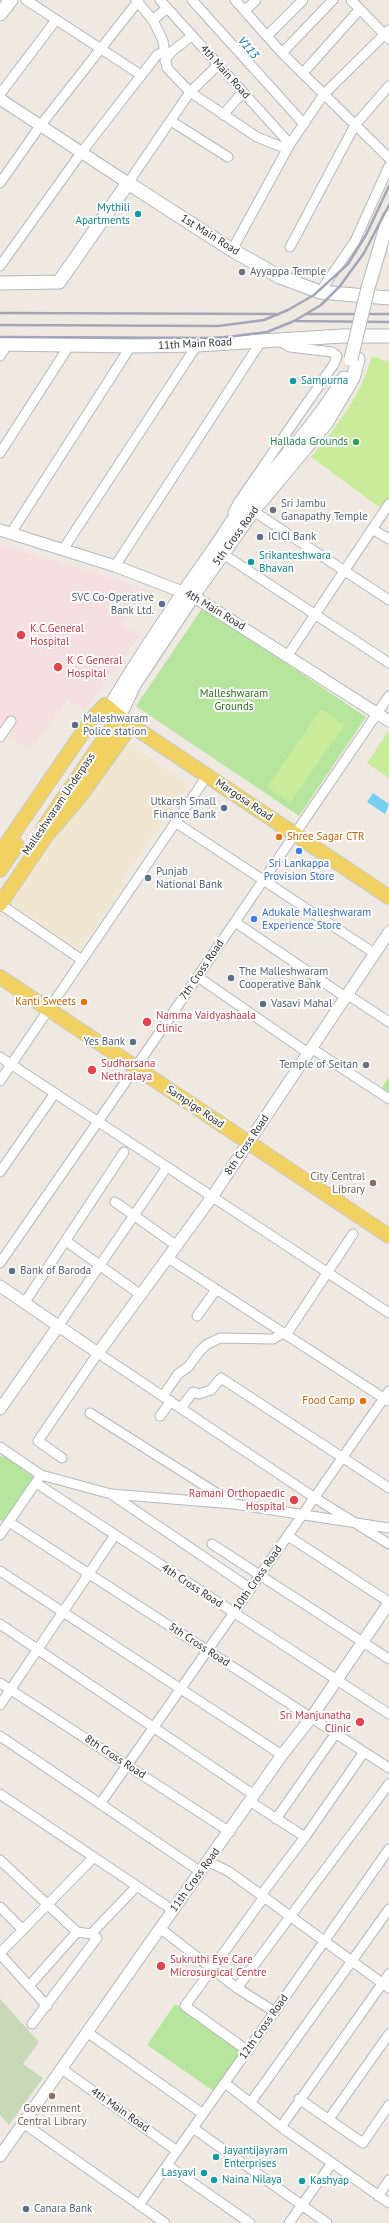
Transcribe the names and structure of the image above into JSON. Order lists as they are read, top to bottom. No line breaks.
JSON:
{"streets":{"main road":["1st Main Road","11th Main Road","5th Cross Road","Margosa Road","Malleshwaram Underpass","Sampige Road"],"street":["4th Main Road","7th Cross Road","8th Cross Road","10th Cross Road","4th Cross Road","11th Cross Road","12th Cross Road"]},"crossings":[["4th Main Road","5th Cross Road"],["4th Main Road","7th Cross Road"],["4th Main Road","11th Cross Road"],["4th Main Road","12th Cross Road"],["5th Cross Road","Margosa Road"],["5th Cross Road","Malleshwaram Underpass"],["5th Cross Road","10th Cross Road"],["5th Cross Road","11th Cross Road"],["Margosa Road","Malleshwaram Underpass"],["Margosa Road","7th Cross Road"],["7th Cross Road","Sampige Road"],["Sampige Road","8th Cross Road"],["8th Cross Road","10th Cross Road"],["8th Cross Road","11th Cross Road"],["10th Cross Road","4th Cross Road"],["4th Cross Road","11th Cross Road"]],"water":["V113"],"parks":["Malleshwaram Grounds"],"places":["Mythili Apartments","Ayyappa Temple","Sampurna","Hallada Grounds","Sri Jambu Ganapathy Temple","ICICI Bank","Srikanteshwara Bhavan","SVC Co-Operative Bank Ltd.","K.C.General Hospital","K C General Hospital","Maleshwaram Police station","Utkarsh Small Finance Bank","Shree Sagar CTR","Sri Lankappa Provision Store","Punjab National Bank","Adukale Malleshwaram Experience Store","The Malleshwaram Cooperative Bank","Kanti Sweets","Vasavi Mahal","Namma Vaidyashaala Clinic","Yes Bank","Temple of Seitan","Sudharsana Nethralaya","City Central Library","Bank of Baroda","Food Camp","Ramani Orthopaedic Hospital","Sri Manjunatha Clinic","Sukruthi Eye Care Microsurgical Centre","Government Central Library","Jayantijayram Enterprises","Lasyavi","Naina Nilaya","Kashyap","Canara Bank"]}
